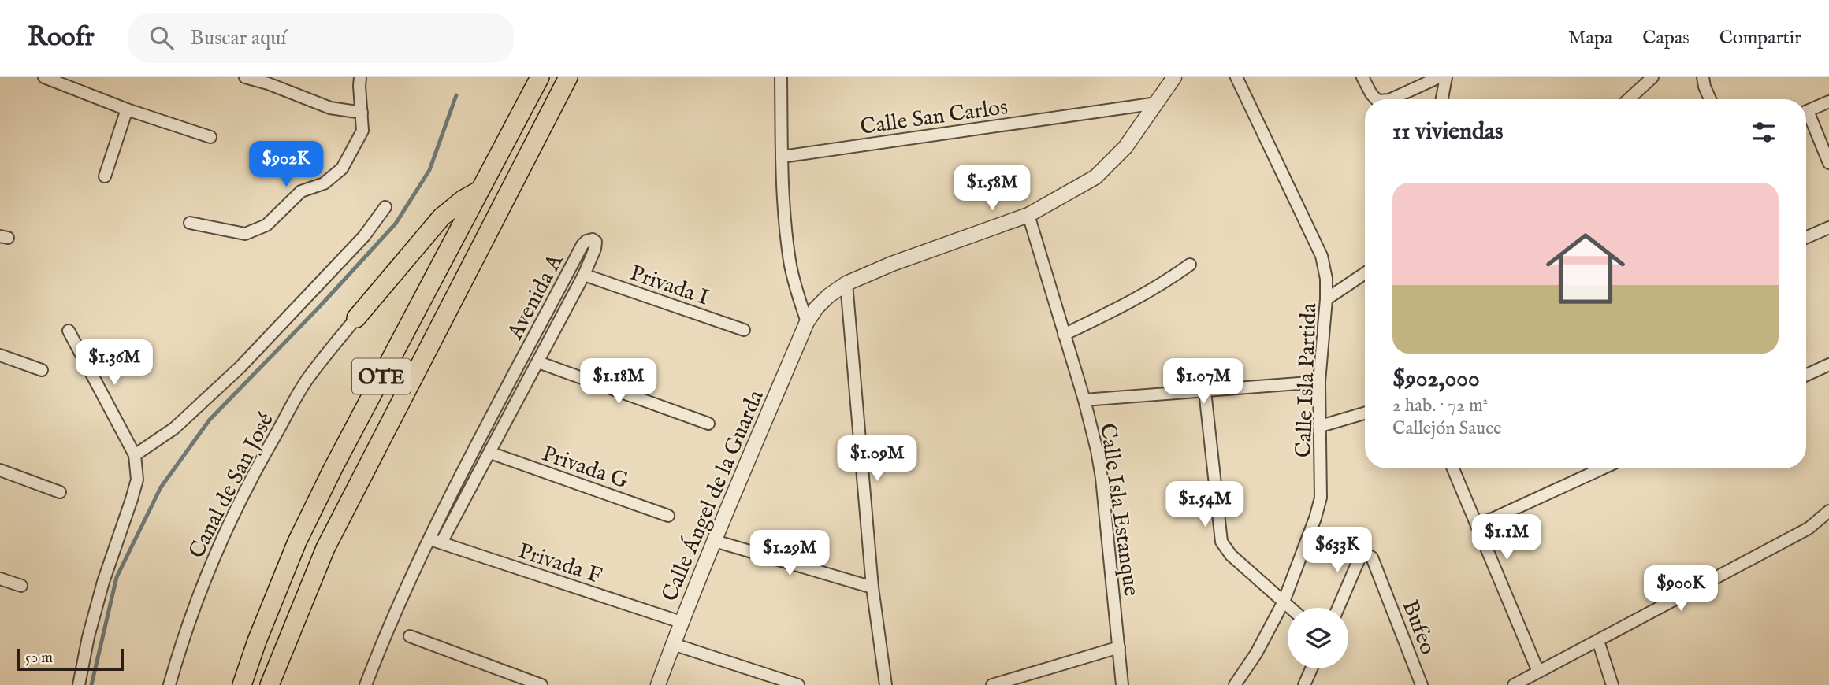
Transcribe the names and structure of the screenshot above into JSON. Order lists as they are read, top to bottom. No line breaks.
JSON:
{"streets":{"main road":["OTE"],"street":["Calle San Carlos","Privada I","Avenida A","Calle Isla Partida","Privada G","Canal de San José","Calle Ángel de la Guarda","Calle Isla Estanque","Privada F","Bufeo"]},"crossings":[["Calle San Carlos","Calle Ángel de la Guarda"],["Privada I","Avenida A"],["Avenida A","Privada G"],["Avenida A","Privada F"],["Calle Ángel de la Guarda","Calle Isla Estanque"],["Calle Ángel de la Guarda","Privada F"]],"scale_bar":"50 m","page":{"header":"Roofr","search":"Buscar aquí","nav":["Mapa","Capas","Compartir"],"heading":"11 viviendas","price":["$902K","$1.58M","$1.36M","$1.18M","$1.07M","$1.09M","$1.54M","$1.1M","$633K","$1.29M","$900K"],"list":[{"name":"$902,000","note":"2 hab. · 72 m² · Callejón Sauce"}],"scale":"50 m"}}
